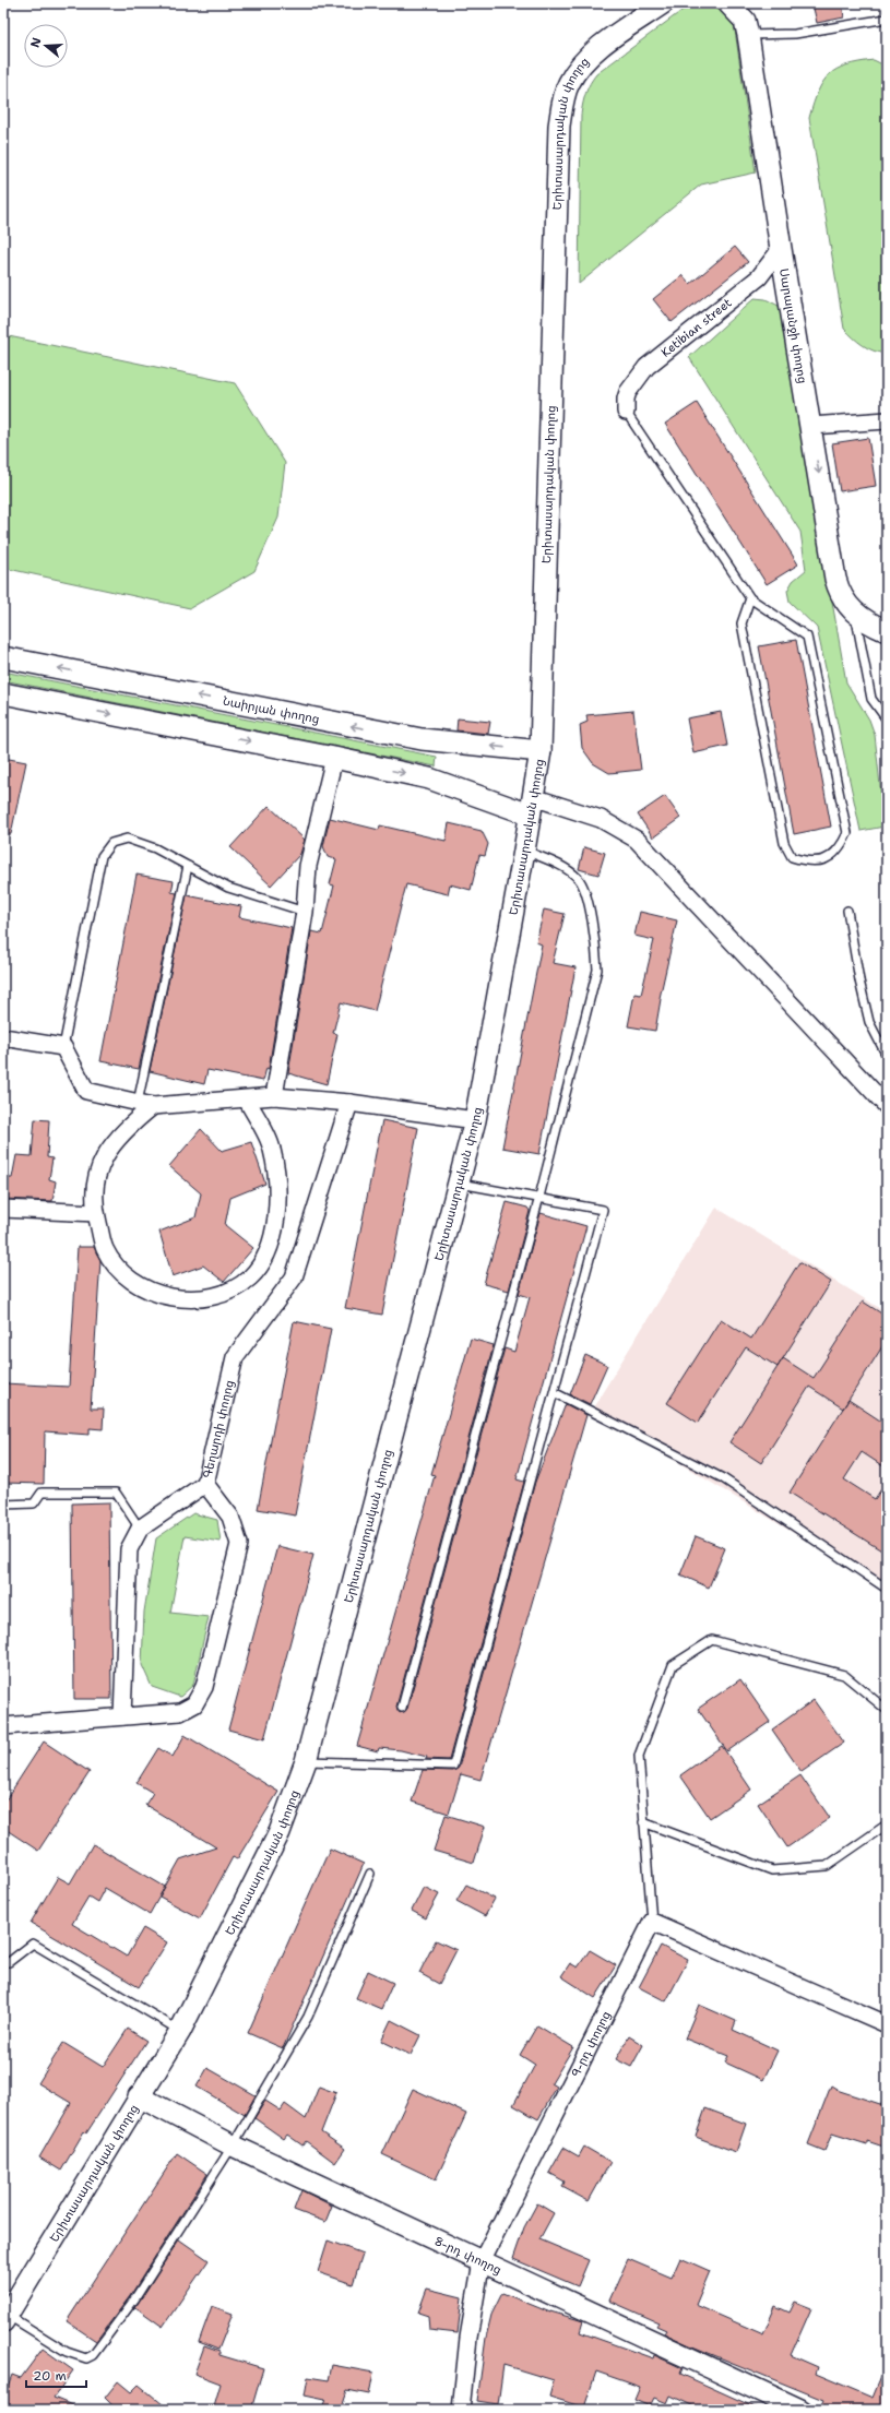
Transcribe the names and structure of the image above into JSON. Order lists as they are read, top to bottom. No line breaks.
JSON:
{"streets":{"street":["Երիտասարդական փողոց","Ketibian street","Սարալանջի փողոց","Նաիրյան փողոց","Գեղարդի փողոց","9-րդ փողոց","8-րդ փողոց"]},"crossings":[["Երիտասարդական փողոց","Նաիրյան փողոց"],["Երիտասարդական փողոց","8-րդ փողոց"],["Ketibian street","Սարալանջի փողոց"],["9-րդ փողոց","8-րդ փողոց"]],"scale_bar":"20 m","north":"left"}
